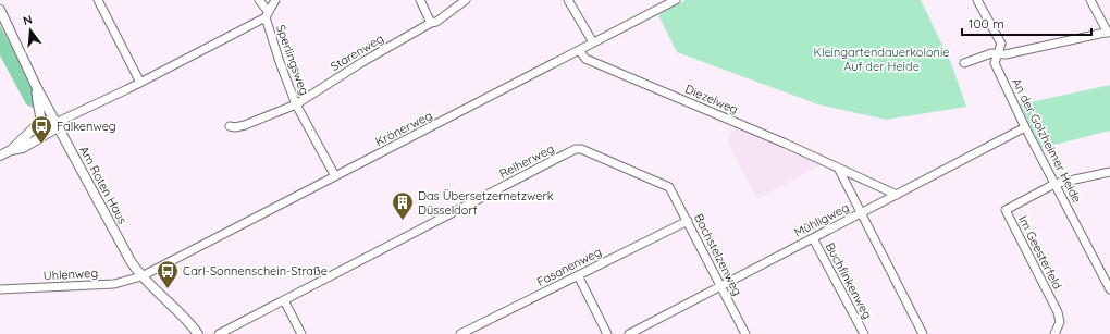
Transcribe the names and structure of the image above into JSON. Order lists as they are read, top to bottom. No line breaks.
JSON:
{"streets":{"street":["Starenweg","Sperlingsweg","Diezelweg","Krönerweg","An der Golzheimer Heide","Reiherweg","Am Roten Haus","Mühligweg","Im Geesterfeld","Bachstelzenweg","Fasanenweg","Uhlenweg","Buchfinkenweg"]},"crossings":[["Starenweg","Sperlingsweg"],["Sperlingsweg","Krönerweg"],["Diezelweg","Krönerweg"],["Diezelweg","Mühligweg"],["Krönerweg","Am Roten Haus"],["Krönerweg","Uhlenweg"],["An der Golzheimer Heide","Mühligweg"],["An der Golzheimer Heide","Im Geesterfeld"],["Reiherweg","Bachstelzenweg"],["Am Roten Haus","Uhlenweg"],["Mühligweg","Bachstelzenweg"],["Mühligweg","Buchfinkenweg"],["Bachstelzenweg","Fasanenweg"]],"parks":["Kleingartendauerkolonie Auf der Heide"],"places":{"bus stop":["Falkenweg","Carl-Sonnenschein-Straße"],"building":["Das Übersetzernetzwerk Düsseldorf"]},"scale_bar":"100 m","north":"top"}
